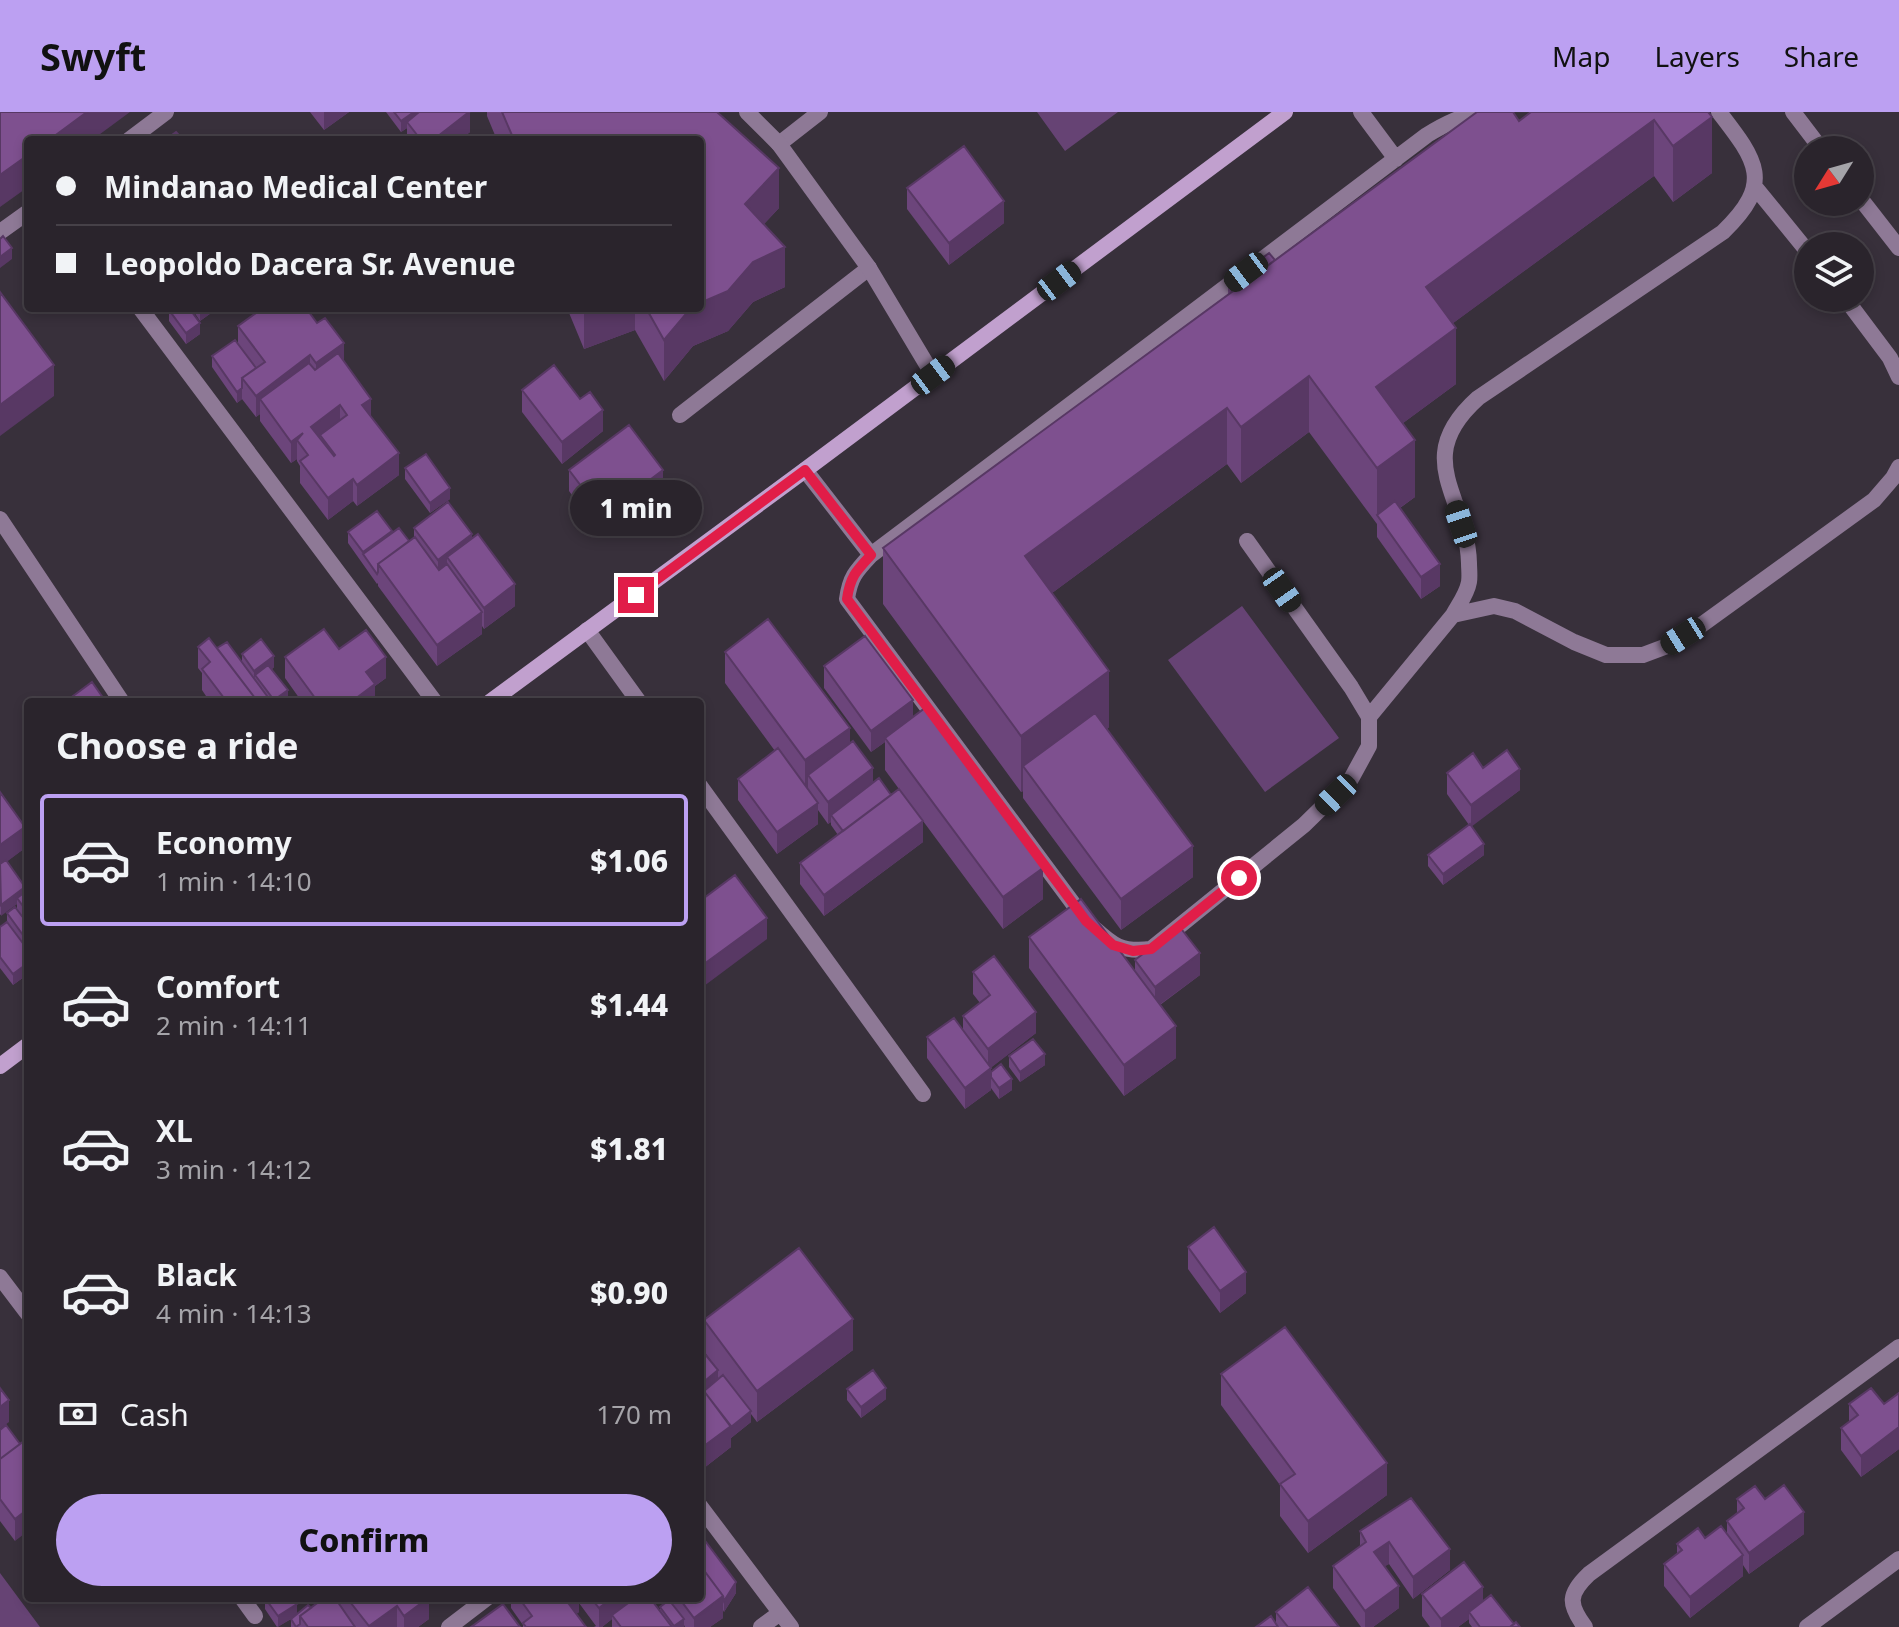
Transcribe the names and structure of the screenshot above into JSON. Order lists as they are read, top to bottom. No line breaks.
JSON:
{"north":"bottom left","page":{"header":"Swyft","nav":["Map","Layers","Share"],"banner":["Mindanao Medical Center","Leopoldo Dacera Sr. Avenue"],"bubble":"1 min","heading":"Choose a ride","list":[{"name":"Economy","note":"1 min · 14:10","value":"$1.06"},{"name":"Comfort","note":"2 min · 14:11","value":"$1.44"},{"name":"XL","note":"3 min · 14:12","value":"$1.81"},{"name":"Black","note":"4 min · 14:13","value":"$0.90"}],"pay":["Cash","170 m"],"buttons":"Confirm"}}
